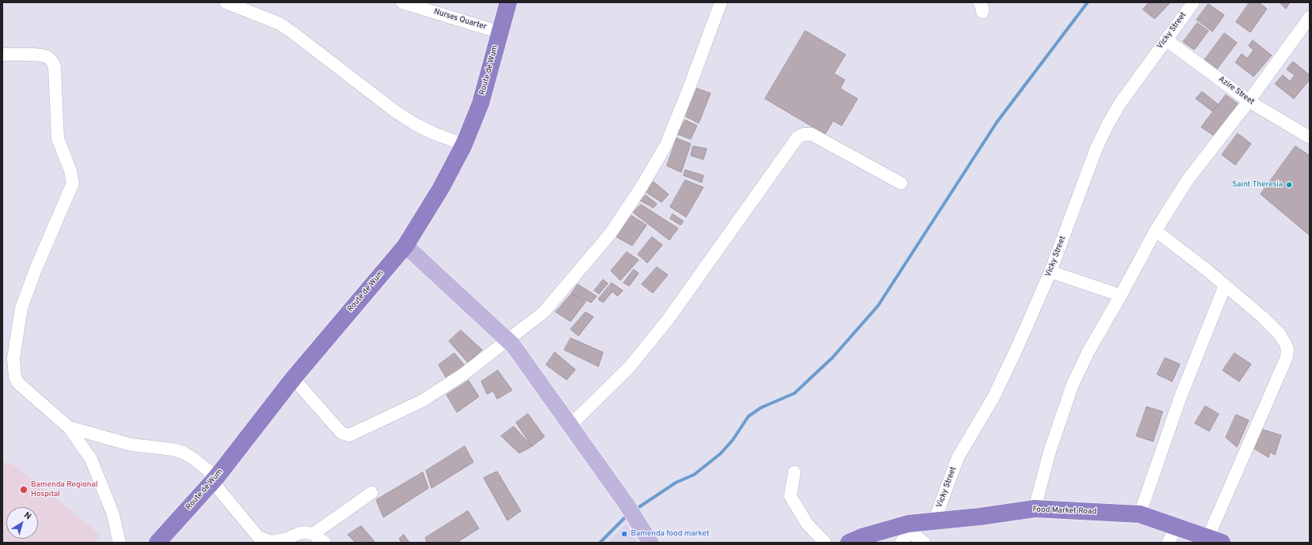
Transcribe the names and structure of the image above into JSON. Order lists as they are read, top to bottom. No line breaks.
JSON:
{"streets":{"highway":["Route de Wum","Food Market Road"],"street":["Nurses Quarter","Vicky Street","Azire Street"]},"crossings":[["Nurses Quarter","Route de Wum"],["Vicky Street","Azire Street"],["Vicky Street","Food Market Road"]],"places":["Saint Theresia","Bamenda Regional Hospital","Bamenda food market"],"north":"top right"}
